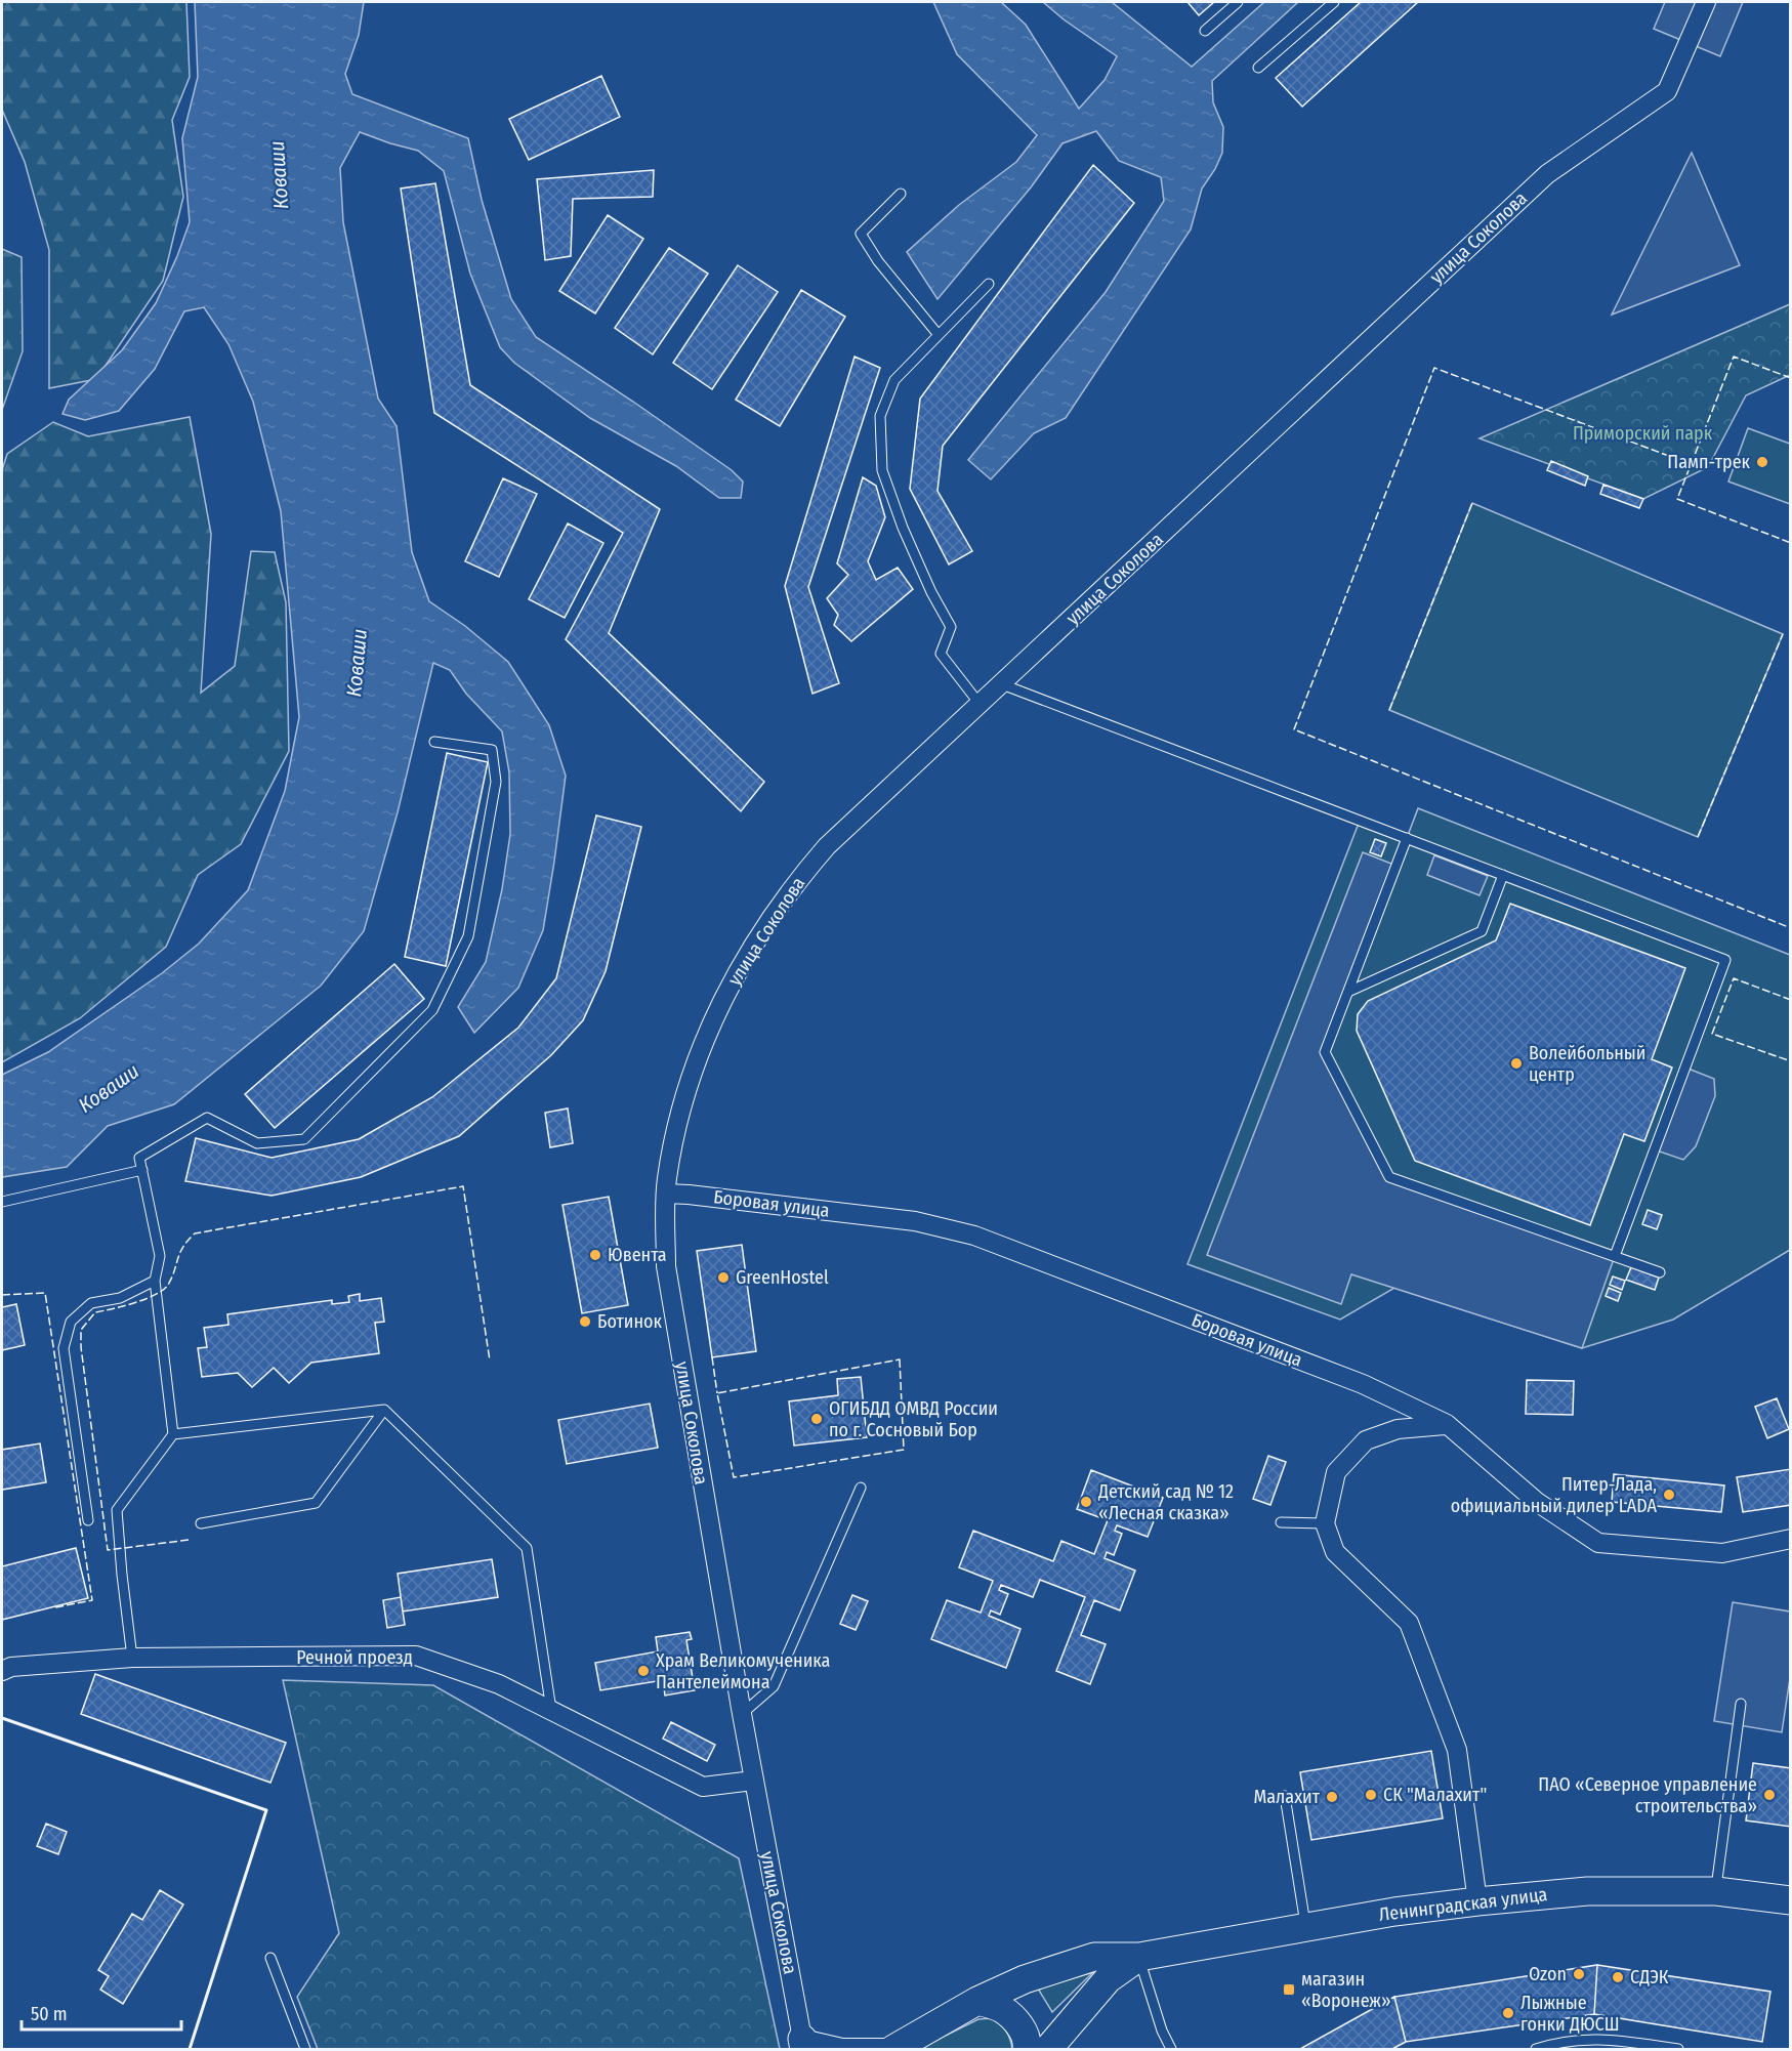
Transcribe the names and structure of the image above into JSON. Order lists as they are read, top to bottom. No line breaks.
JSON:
{"streets":{"main road":["Ленинградская улица"],"street":["улица Соколова","Боровая улица","Речной проезд"]},"crossings":[["улица Соколова","Боровая улица"],["улица Соколова","Речной проезд"],["улица Соколова","Ленинградская улица"]],"water":["Коваши"],"parks":["Приморский парк"],"places":{"other":["Памп-трек","Волейбольный центр","Ювента","GreenHostel","Ботинок","ОГИБДД ОМВД России по г. Сосновый Бор","Питер-Лада, официальный дилер LADA","Детский сад № 12 «Лесная сказка»","Храм Великомученика Пантелеймона","СК \"Малахит\"","ПАО «Северное управление строительства»","Малахит","Ozon","СДЭК","Лыжные гонки ДЮСШ"],"transit":["магазин «Воронеж»"]},"scale_bar":"50 m"}
